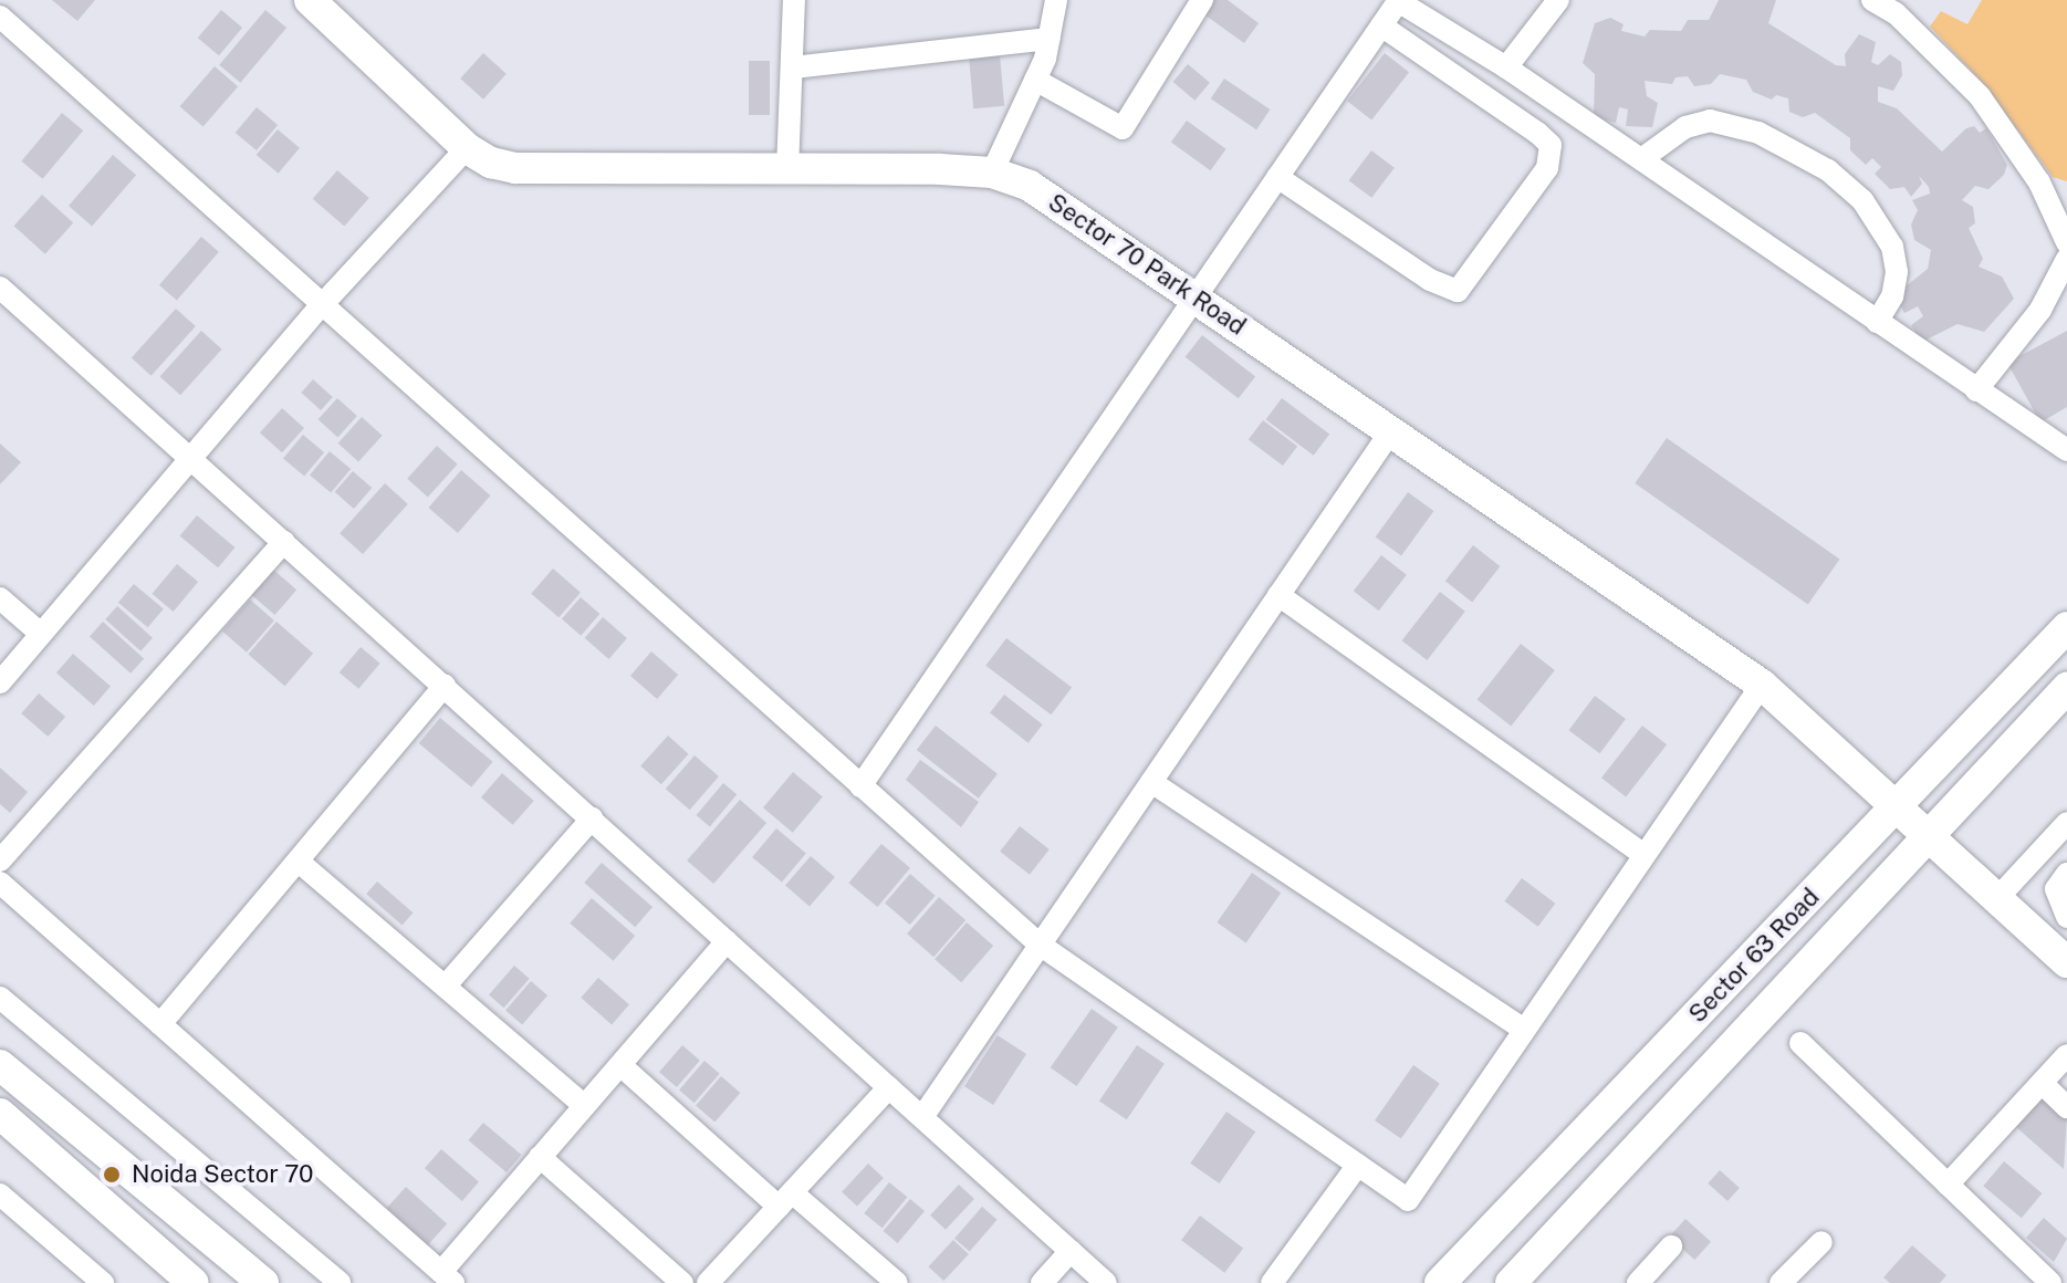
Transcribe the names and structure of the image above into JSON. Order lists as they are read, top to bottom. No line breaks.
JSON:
{"streets":{"street":["Sector 70 Park Road","Sector 63 Road"]},"crossings":[["Sector 70 Park Road","Sector 63 Road"]],"places":["Noida Sector 70"]}
